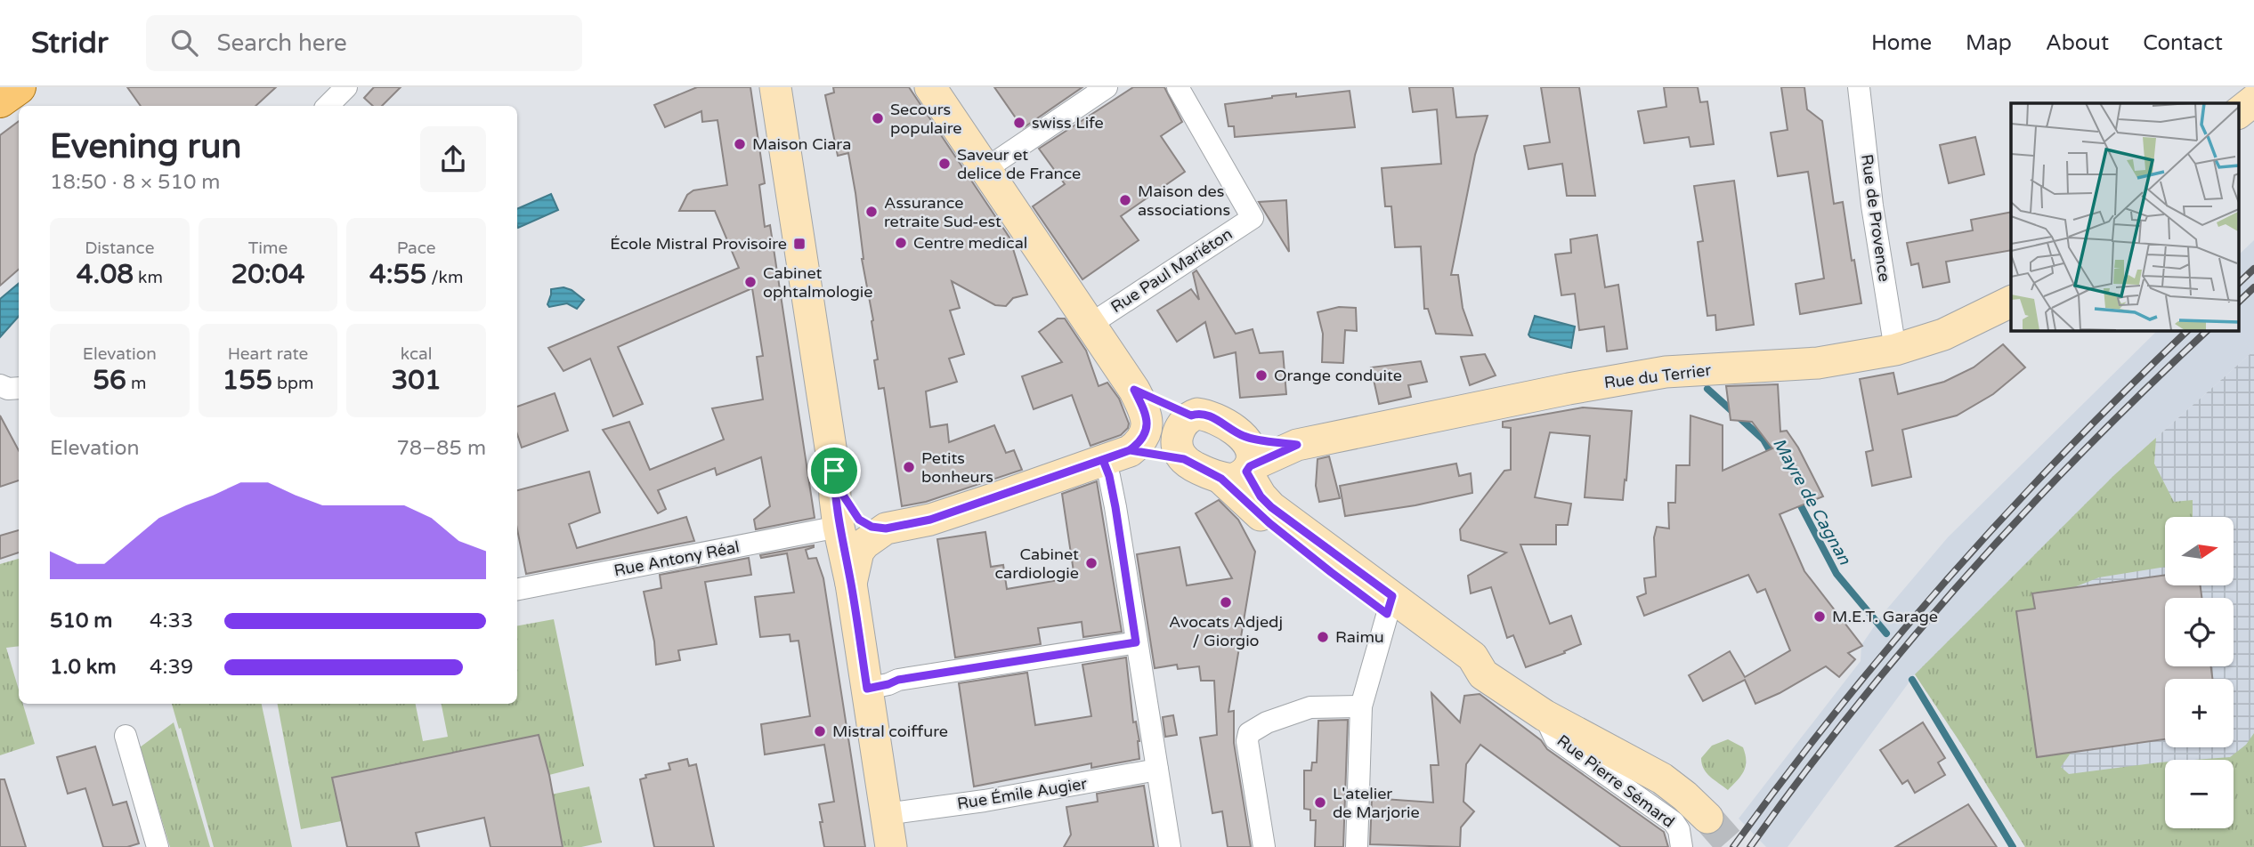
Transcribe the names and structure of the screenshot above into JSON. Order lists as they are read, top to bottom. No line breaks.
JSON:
{"streets":{"main road":["Rue du Terrier"],"street":["Rue de Provence","Rue Paul Mariéton","Rue Antony Réal","Rue Pierre Sémard","Rue Émile Augier"]},"crossings":[["Rue de Provence","Rue du Terrier"]],"water":["Mayre de Cagnan"],"places":{"other":["Secours populaire","swiss Life","Maison Ciara","Saveur et delice de France","Maison des associations","Assurance retraite Sud-est","Centre medical","Cabinet ophtalmologie","Orange conduite","Petits bonheurs","Cabinet cardiologie","Avocats Adjedj / Giorgio","M.E.T. Garage","Raimu","Mistral coiffure","L'atelier de Marjorie"],"transit":["École Mistral Provisoire"]},"north":"right","page":{"header":"Stridr","search":"Search here","nav":["Home","Map","About","Contact"],"heading":["Evening run","18:50 · 8 × 510 m"],"stats":[["Distance","4.08 km"],["Time","20:04"],["Pace","4:55 /km"],["Elevation","56 m"],["Heart rate","155 bpm"],["kcal","301"]],"chart":["Elevation","78–85 m"],"map_buttons":["+","−"],"list":[{"name":"510 m","note":"4:33"},{"name":"1.0 km","note":"4:39"}]}}
